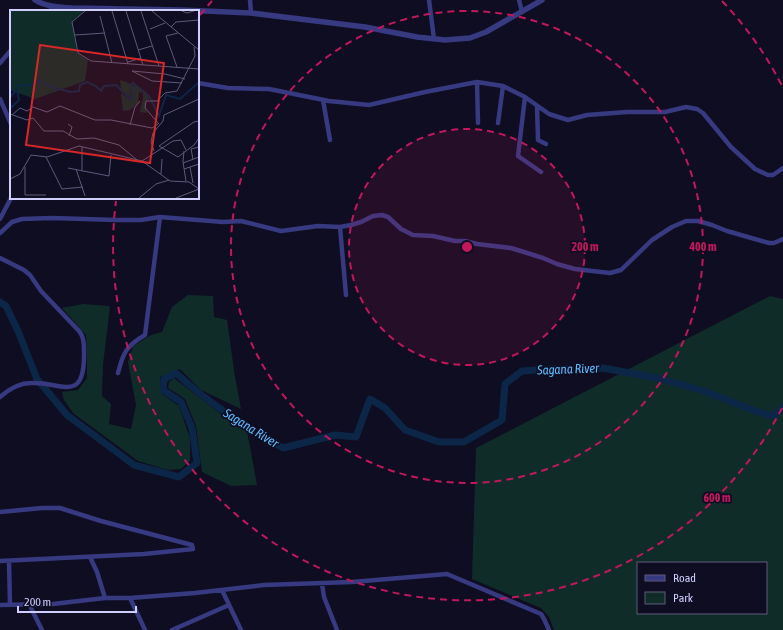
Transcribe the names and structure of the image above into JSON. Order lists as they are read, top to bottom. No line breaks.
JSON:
{"water":["Sagana River"],"legend":["Road","Park"],"scale_bar":"200 m","rings":["200 m","400 m","600 m"]}
